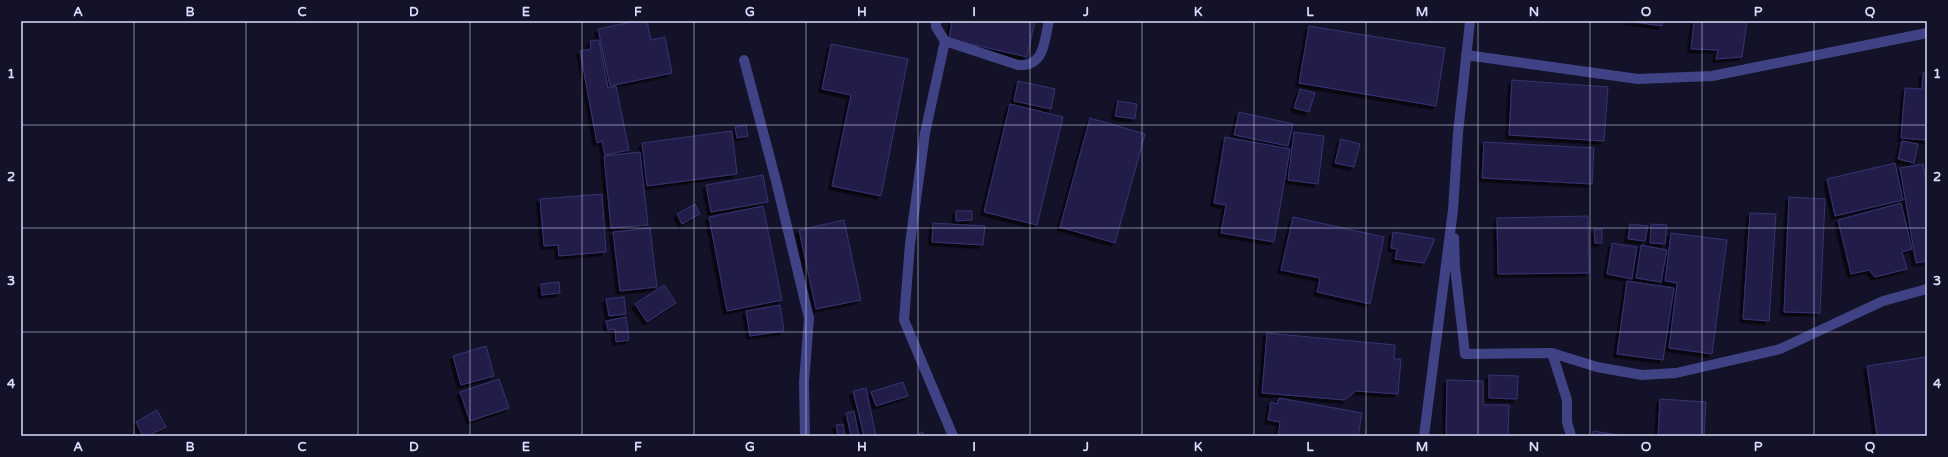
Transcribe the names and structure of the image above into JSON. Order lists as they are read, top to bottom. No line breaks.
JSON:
{"grid":{"columns":["A","B","C","D","E","F","G","H","I","J","K","L","M","N","O","P","Q"],"rows":["1","2","3","4"]}}
